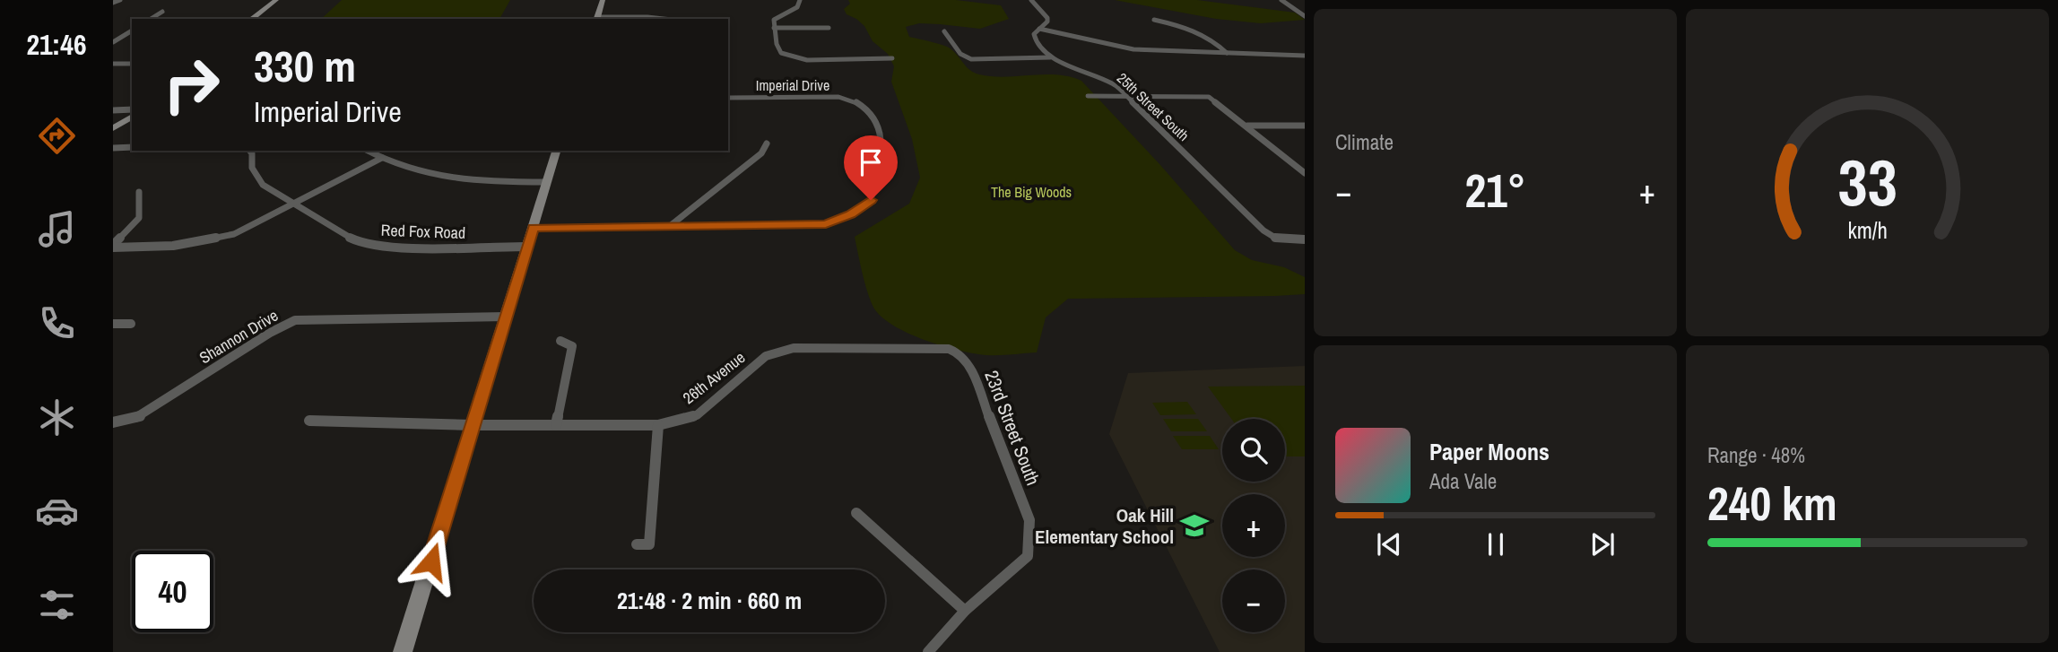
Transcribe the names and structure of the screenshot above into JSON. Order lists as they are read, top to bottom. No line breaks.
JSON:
{"streets":{"street":["Imperial Drive","25th Street South","Red Fox Road","Shannon Drive","26th Avenue","23rd Street South"]},"crossings":[["26th Avenue","23rd Street South"]],"parks":["The Big Woods"],"places":{"school or university":["Oak Hill Elementary School"]},"page":{"tabs":"21:46","tile":["Climate",["Range · 48%","240 km"]],"turn":["330 m","Imperial Drive"],"heat":["−","21°","+"],"map_buttons":["+","−"],"song":["Paper Moons","Ada Vale"],"limit":"40","trip":"21:48 · 2 min · 660 m","gauge":["33","km/h"]}}
